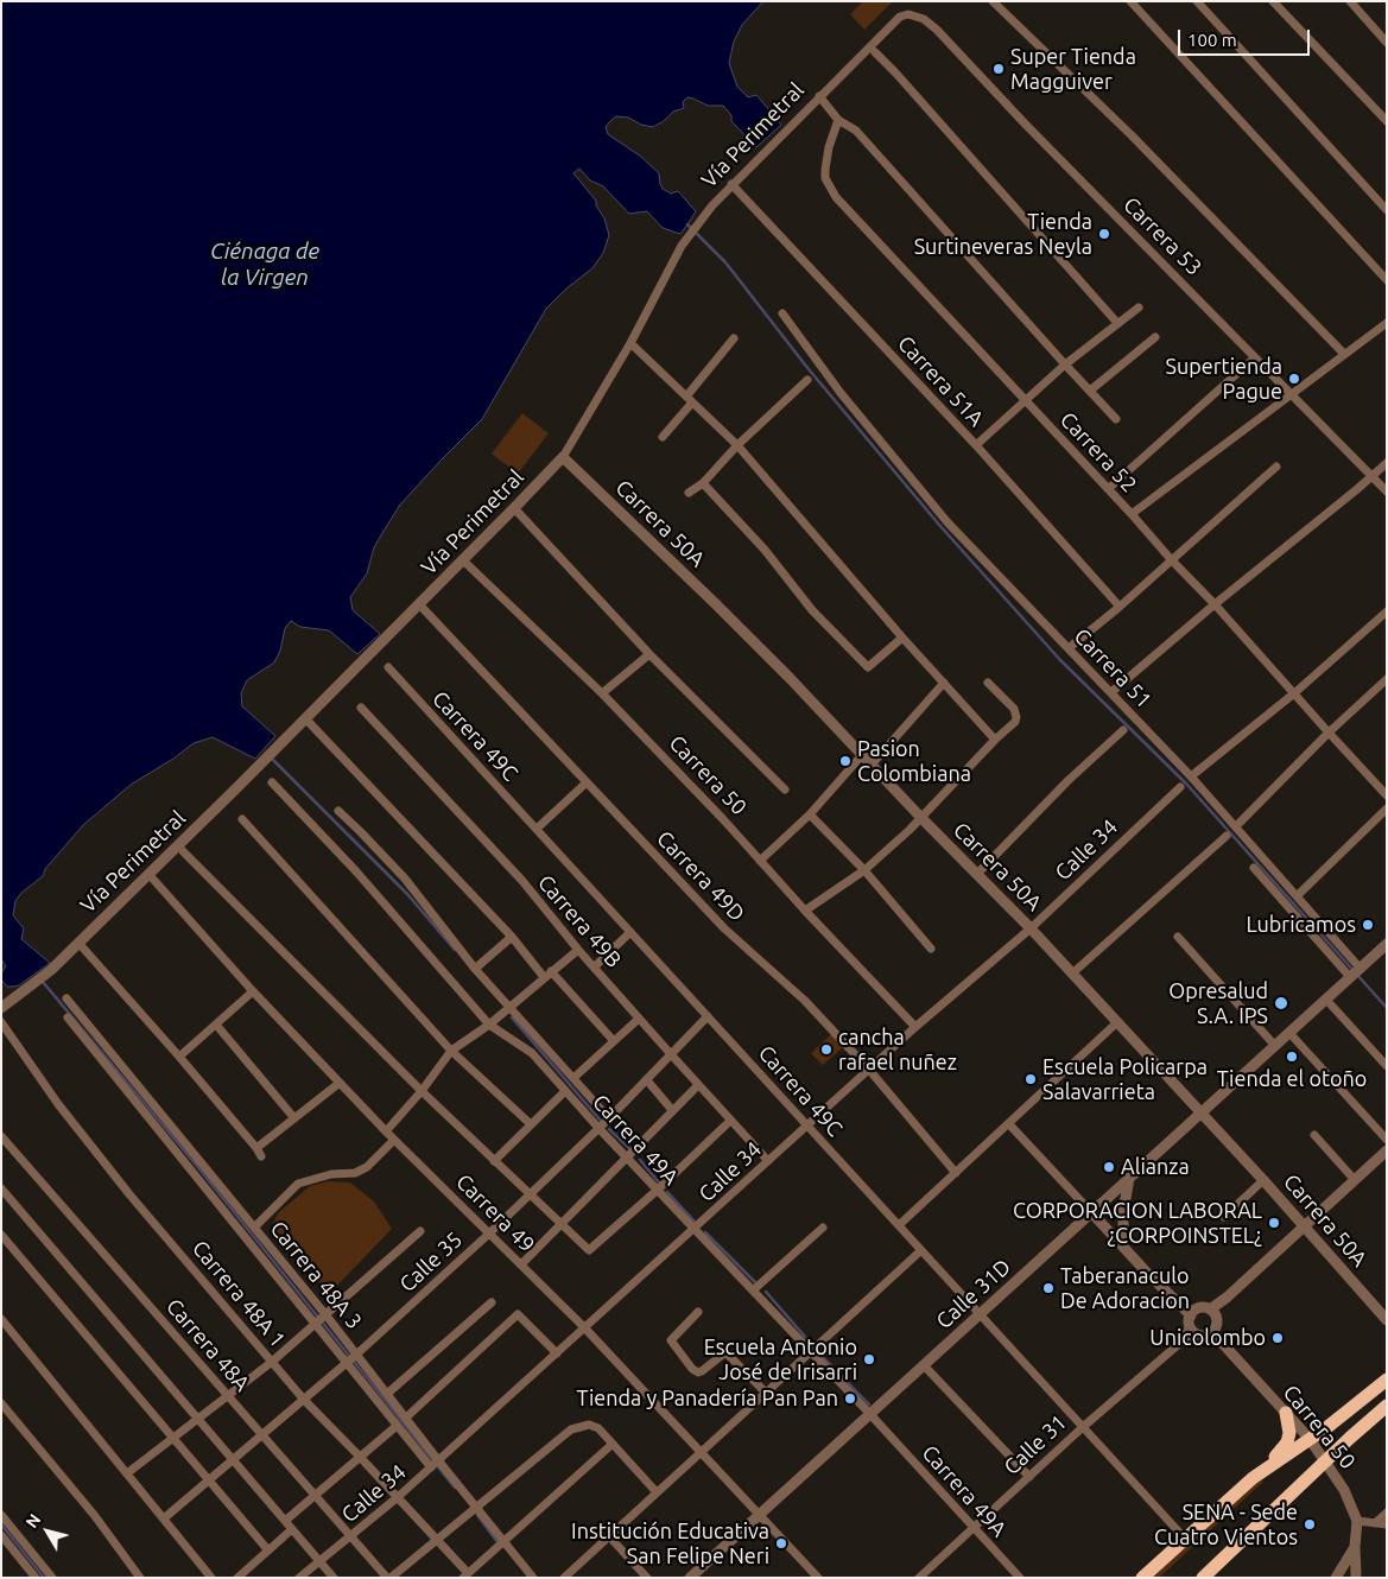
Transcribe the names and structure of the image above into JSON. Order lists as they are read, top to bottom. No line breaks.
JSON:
{"streets":{"street":["Vía Perimetral","Carrera 53","Carrera 51A","Carrera 52","Carrera 50A","Carrera 51","Carrera 49C","Carrera 50","Calle 34","Carrera 49D","Carrera 49B","Carrera 49A","Carrera 49","Calle 35","Carrera 48A 3","Carrera 48A 1","Calle 31D","Carrera 48A","Calle 31"]},"crossings":[["Vía Perimetral","Carrera 53"],["Vía Perimetral","Carrera 51A"],["Vía Perimetral","Carrera 50A"],["Vía Perimetral","Carrera 50"],["Vía Perimetral","Carrera 49D"],["Vía Perimetral","Carrera 49"],["Carrera 50A","Calle 34"],["Carrera 50A","Calle 31D"],["Carrera 51","Calle 31D"],["Carrera 49C","Calle 34"],["Carrera 49C","Calle 35"],["Carrera 49C","Calle 31D"],["Carrera 49C","Calle 31"],["Carrera 50","Calle 34"],["Carrera 50","Calle 31"],["Calle 34","Carrera 49D"],["Calle 34","Carrera 49B"],["Calle 34","Carrera 49A"],["Calle 34","Carrera 49"],["Calle 34","Carrera 48A 3"],["Calle 34","Carrera 48A 1"],["Calle 34","Carrera 48A"],["Carrera 49B","Calle 35"],["Carrera 49A","Calle 35"],["Carrera 49A","Calle 31D"],["Carrera 49A","Calle 31"],["Carrera 49","Calle 35"],["Carrera 49","Calle 31D"],["Calle 35","Carrera 48A 3"],["Calle 35","Carrera 48A 1"],["Calle 35","Carrera 48A"]],"water":["Ciénaga de la Virgen"],"places":["Super Tienda Magguiver","Tienda Surtineveras Neyla","Supertienda Pague","Pasion Colombiana","Lubricamos","Opresalud S.A. IPS","cancha rafael nuñez","Tienda el otoño","Escuela Policarpa Salavarrieta","Alianza","CORPORACION LABORAL ¿CORPOINSTEL¿","Taberanaculo De Adoracion","Unicolombo","Escuela Antonio José de Irisarri","Tienda y Panadería Pan Pan","SENA - Sede Cuatro Vientos","Institución Educativa San Felipe Neri"],"scale_bar":"100 m","north":"top left"}
